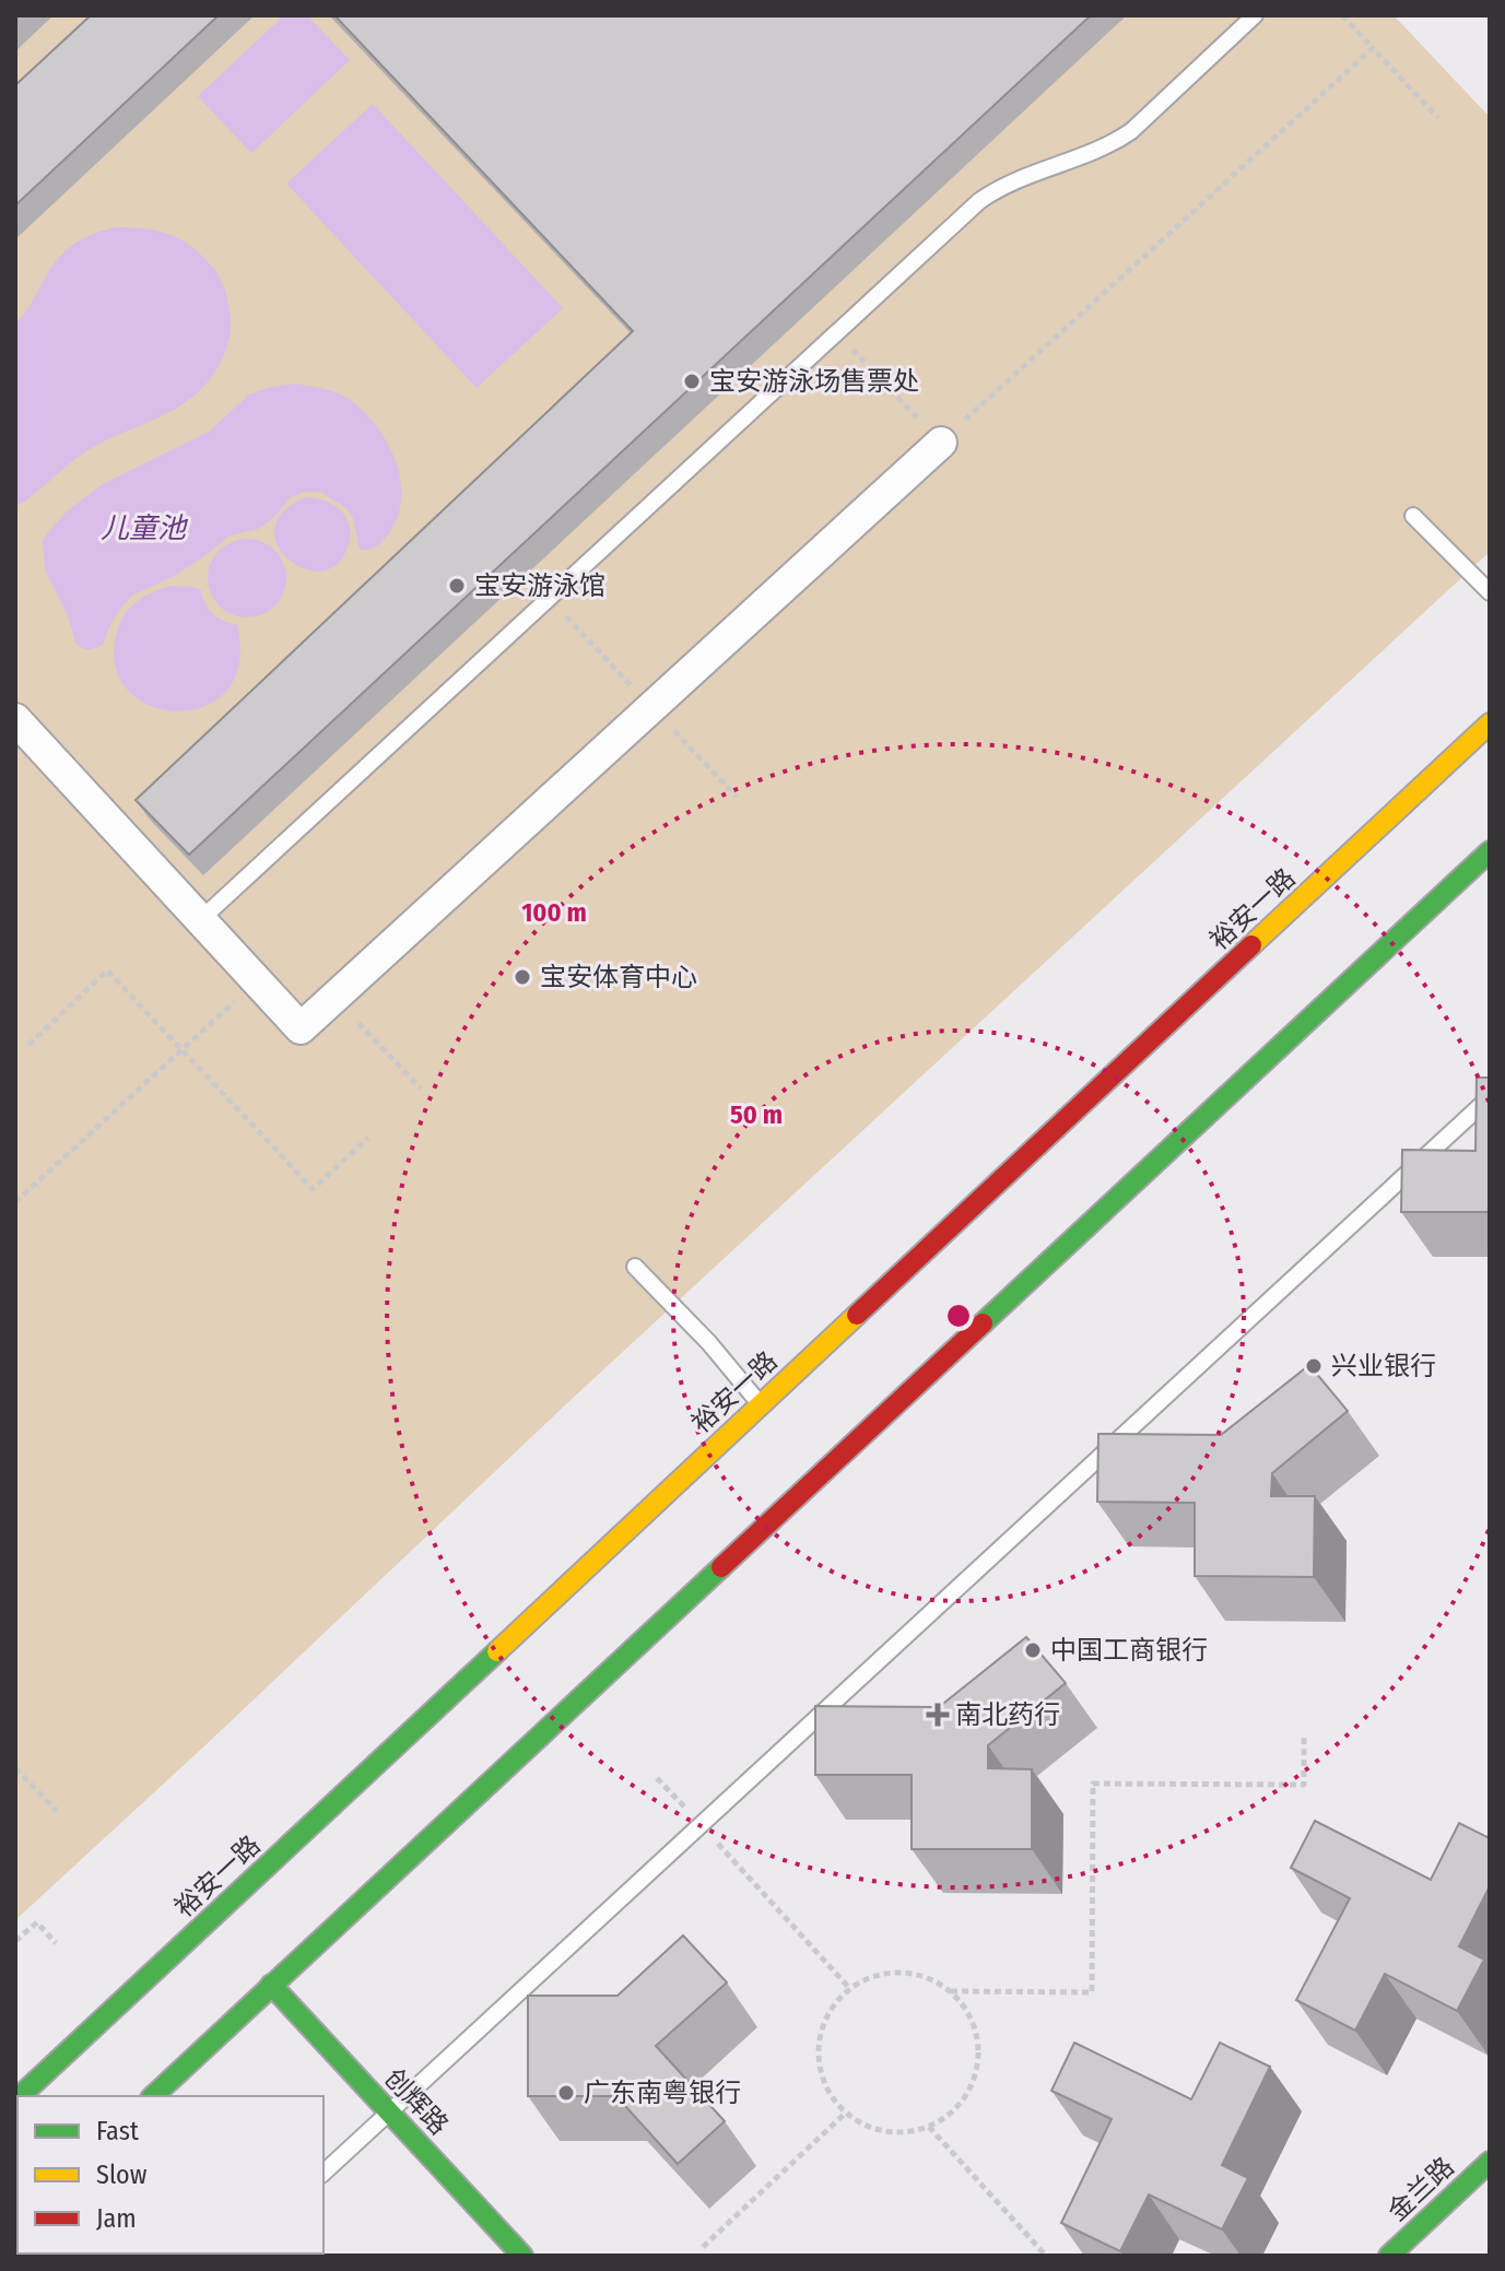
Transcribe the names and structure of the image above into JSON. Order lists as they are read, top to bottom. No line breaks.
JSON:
{"streets":{"main road":["裕安一路","创辉路","金兰路"]},"water":["儿童池"],"places":{"other":["宝安游泳场售票处","宝安游泳馆","宝安体育中心","兴业银行","中国工商银行","广东南粤银行"],"health":["南北药行"]},"legend":["Fast","Slow","Jam"],"rings":["100 m","50 m"]}
